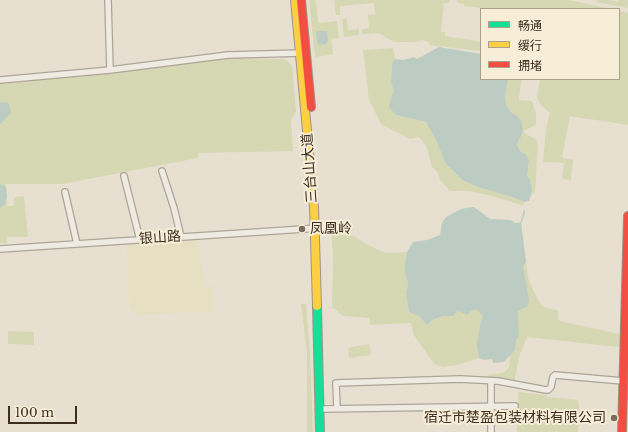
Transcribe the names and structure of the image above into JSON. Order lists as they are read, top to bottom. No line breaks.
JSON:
{"streets":{"main road":["三台山大道"],"street":["银山路"]},"crossings":[["三台山大道","银山路"]],"places":["凤凰岭","宿迁市楚盈包装材料有限公司"],"legend":["畅通","缓行","拥堵"],"scale_bar":"100 m"}
